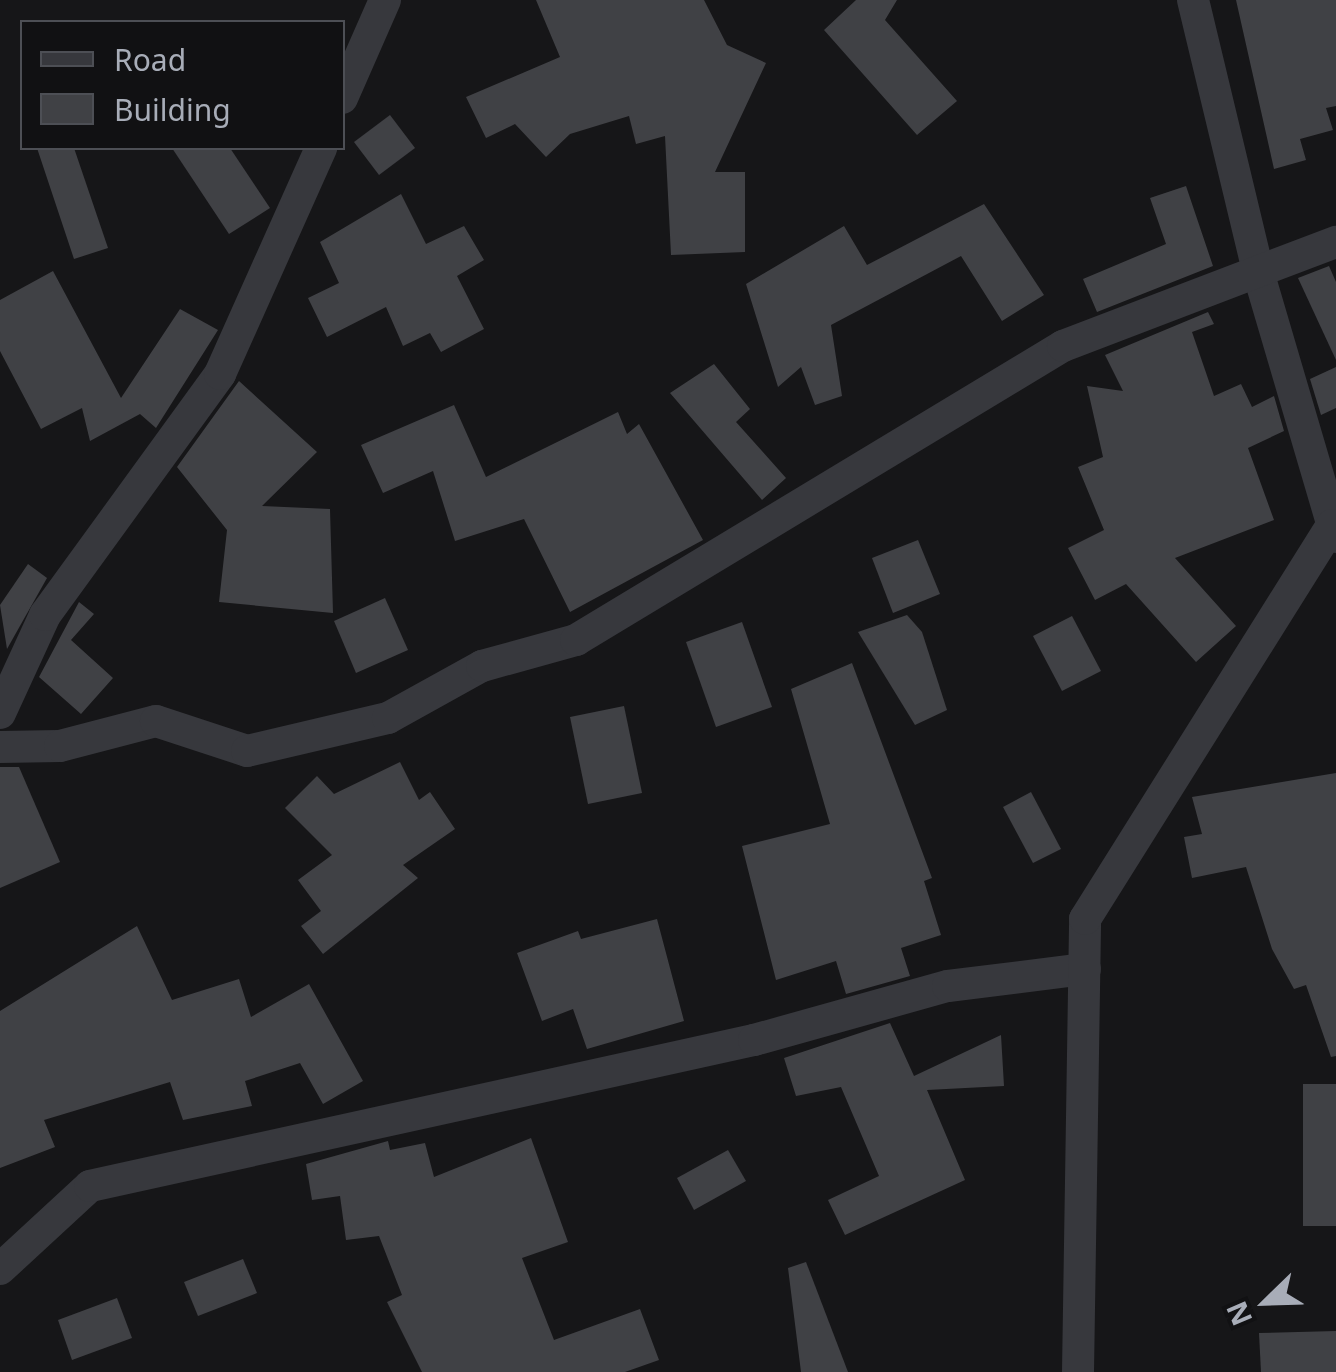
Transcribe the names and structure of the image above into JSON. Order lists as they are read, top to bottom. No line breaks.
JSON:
{"legend":["Road","Building"],"north":"bottom left"}
